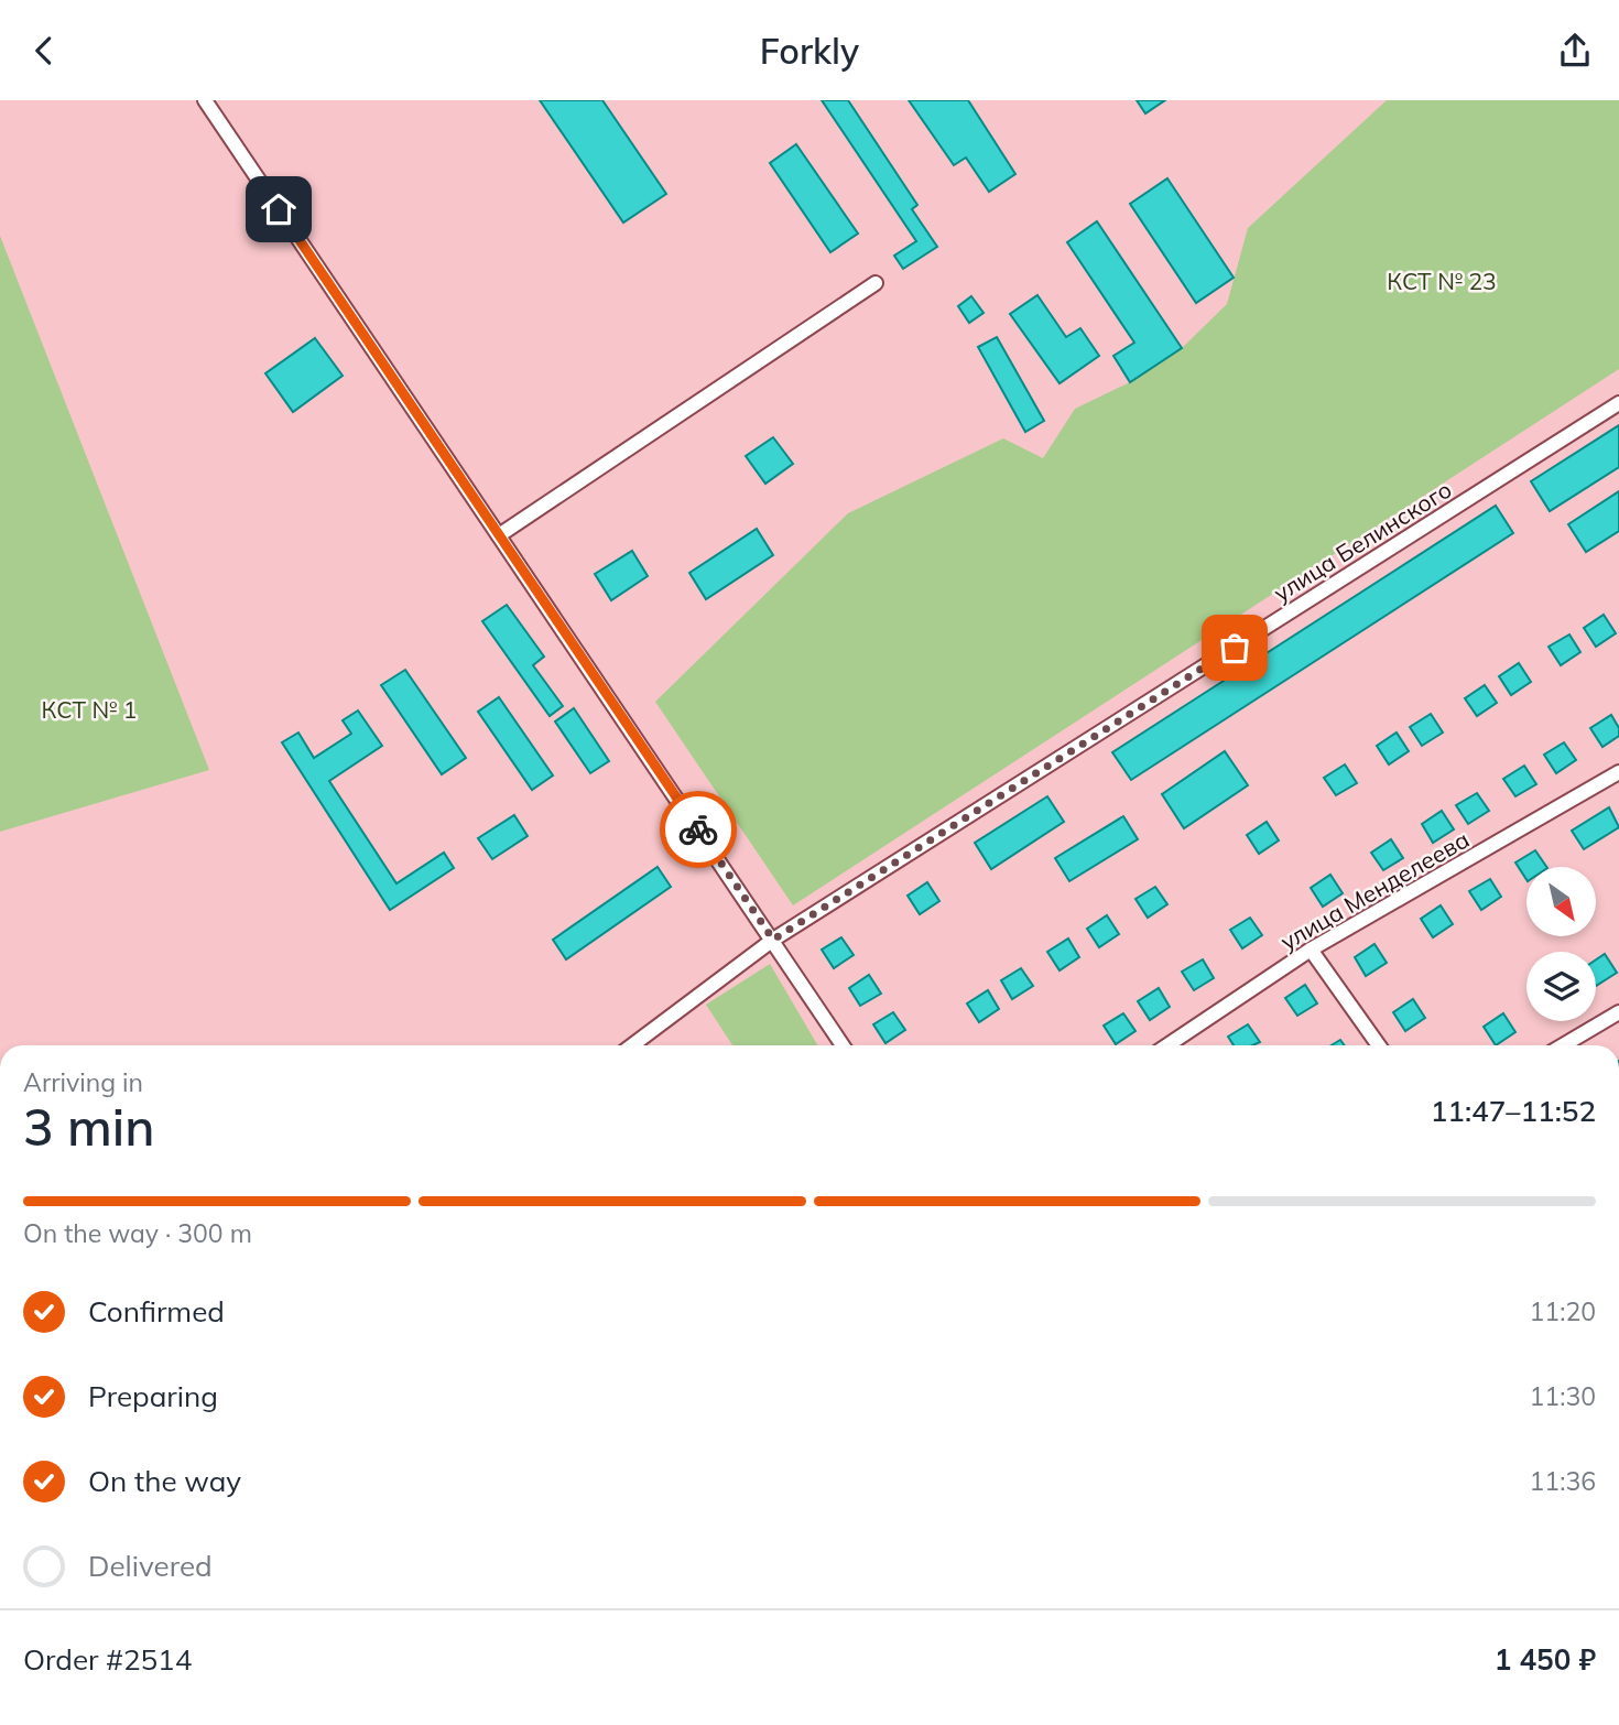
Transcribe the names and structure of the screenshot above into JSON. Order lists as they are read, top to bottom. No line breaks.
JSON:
{"streets":{"street":["улица Белинского","улица Менделеева"]},"parks":["КСТ № 23","КСТ № 1"],"north":"bottom right","page":{"header":"Forkly","heading":["3 min","Arriving in","11:47–11:52"],"panel":["Order #2514","1 450 ₽"],"bar":"On the way · 300 m","list":[["Confirmed","11:20"],["Preparing","11:30"],["On the way","11:36"],"Delivered"]}}
